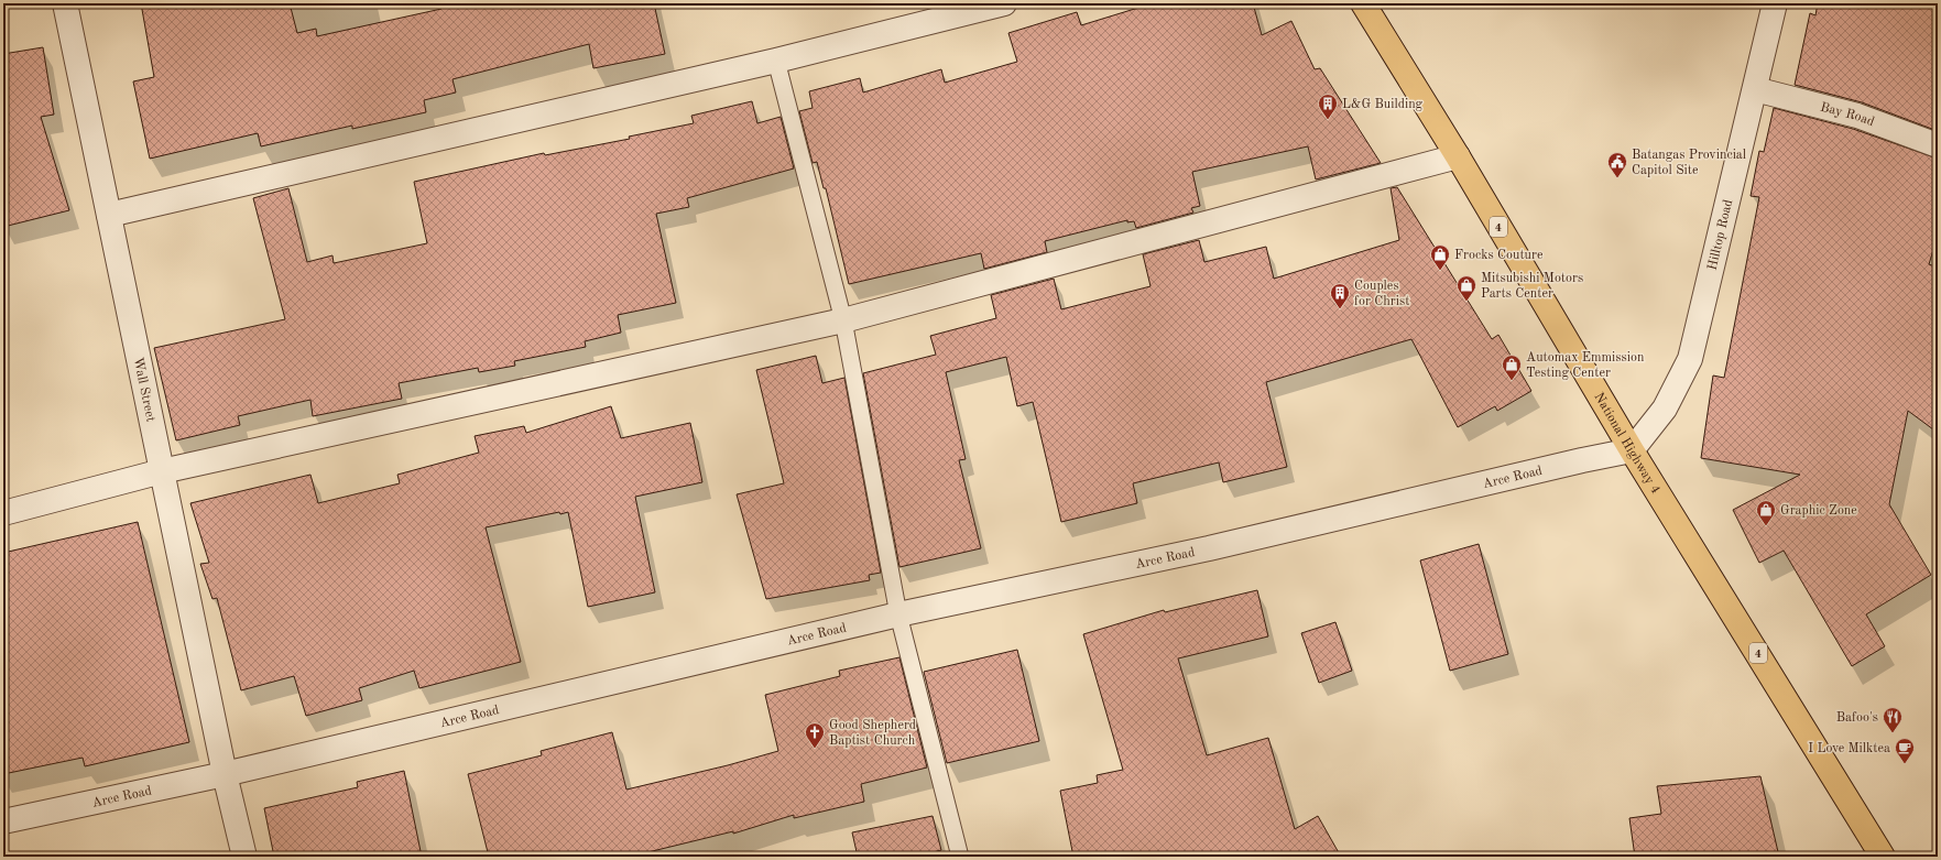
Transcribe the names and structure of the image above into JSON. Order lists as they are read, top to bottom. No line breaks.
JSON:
{"streets":{"main road":["4","National Highway 4"],"street":["Bay Road","Hilltop Road","Wall Street","Arce Road"]},"crossings":[["Bay Road","Hilltop Road"],["Hilltop Road","National Highway 4"],["Hilltop Road","Arce Road"],["Wall Street","Arce Road"],["National Highway 4","Arce Road"]],"places":{"building":["L&G Building","Couples for Christ"],"public building":["Batangas Provincial Capitol Site"],"shop":["Frocks Couture","Mitsubishi Motors Parts Center","Automax Emmission Testing Center","Graphic Zone"],"restaurant":["Bafoo's"],"church":["Good Shepherd Baptist Church"],"cafe":["I Love Milktea"]}}
